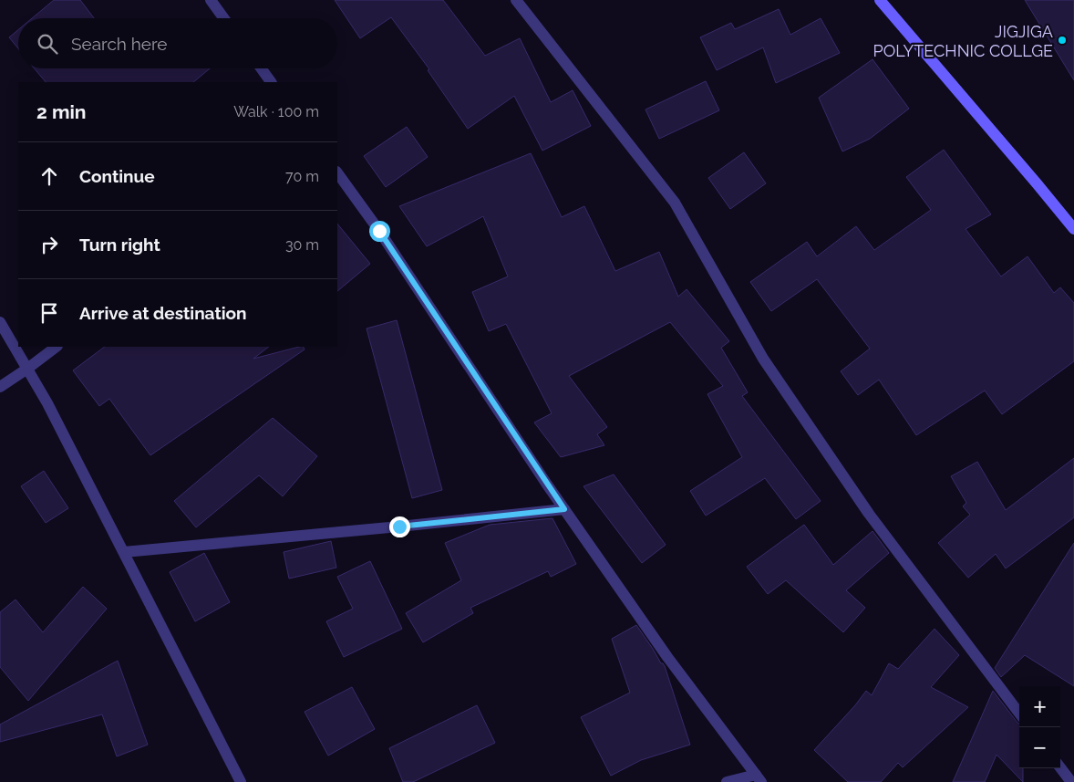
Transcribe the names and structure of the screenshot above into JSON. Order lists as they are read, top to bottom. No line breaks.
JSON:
{"places":["JIGJIGA POLYTECHNIC COLLGE"],"page":{"search":"Search here","heading":["2 min","Walk · 100 m"],"list":[["Continue","70 m"],["Turn right","30 m"],"Arrive at destination"],"map_buttons":["+","−"]}}
